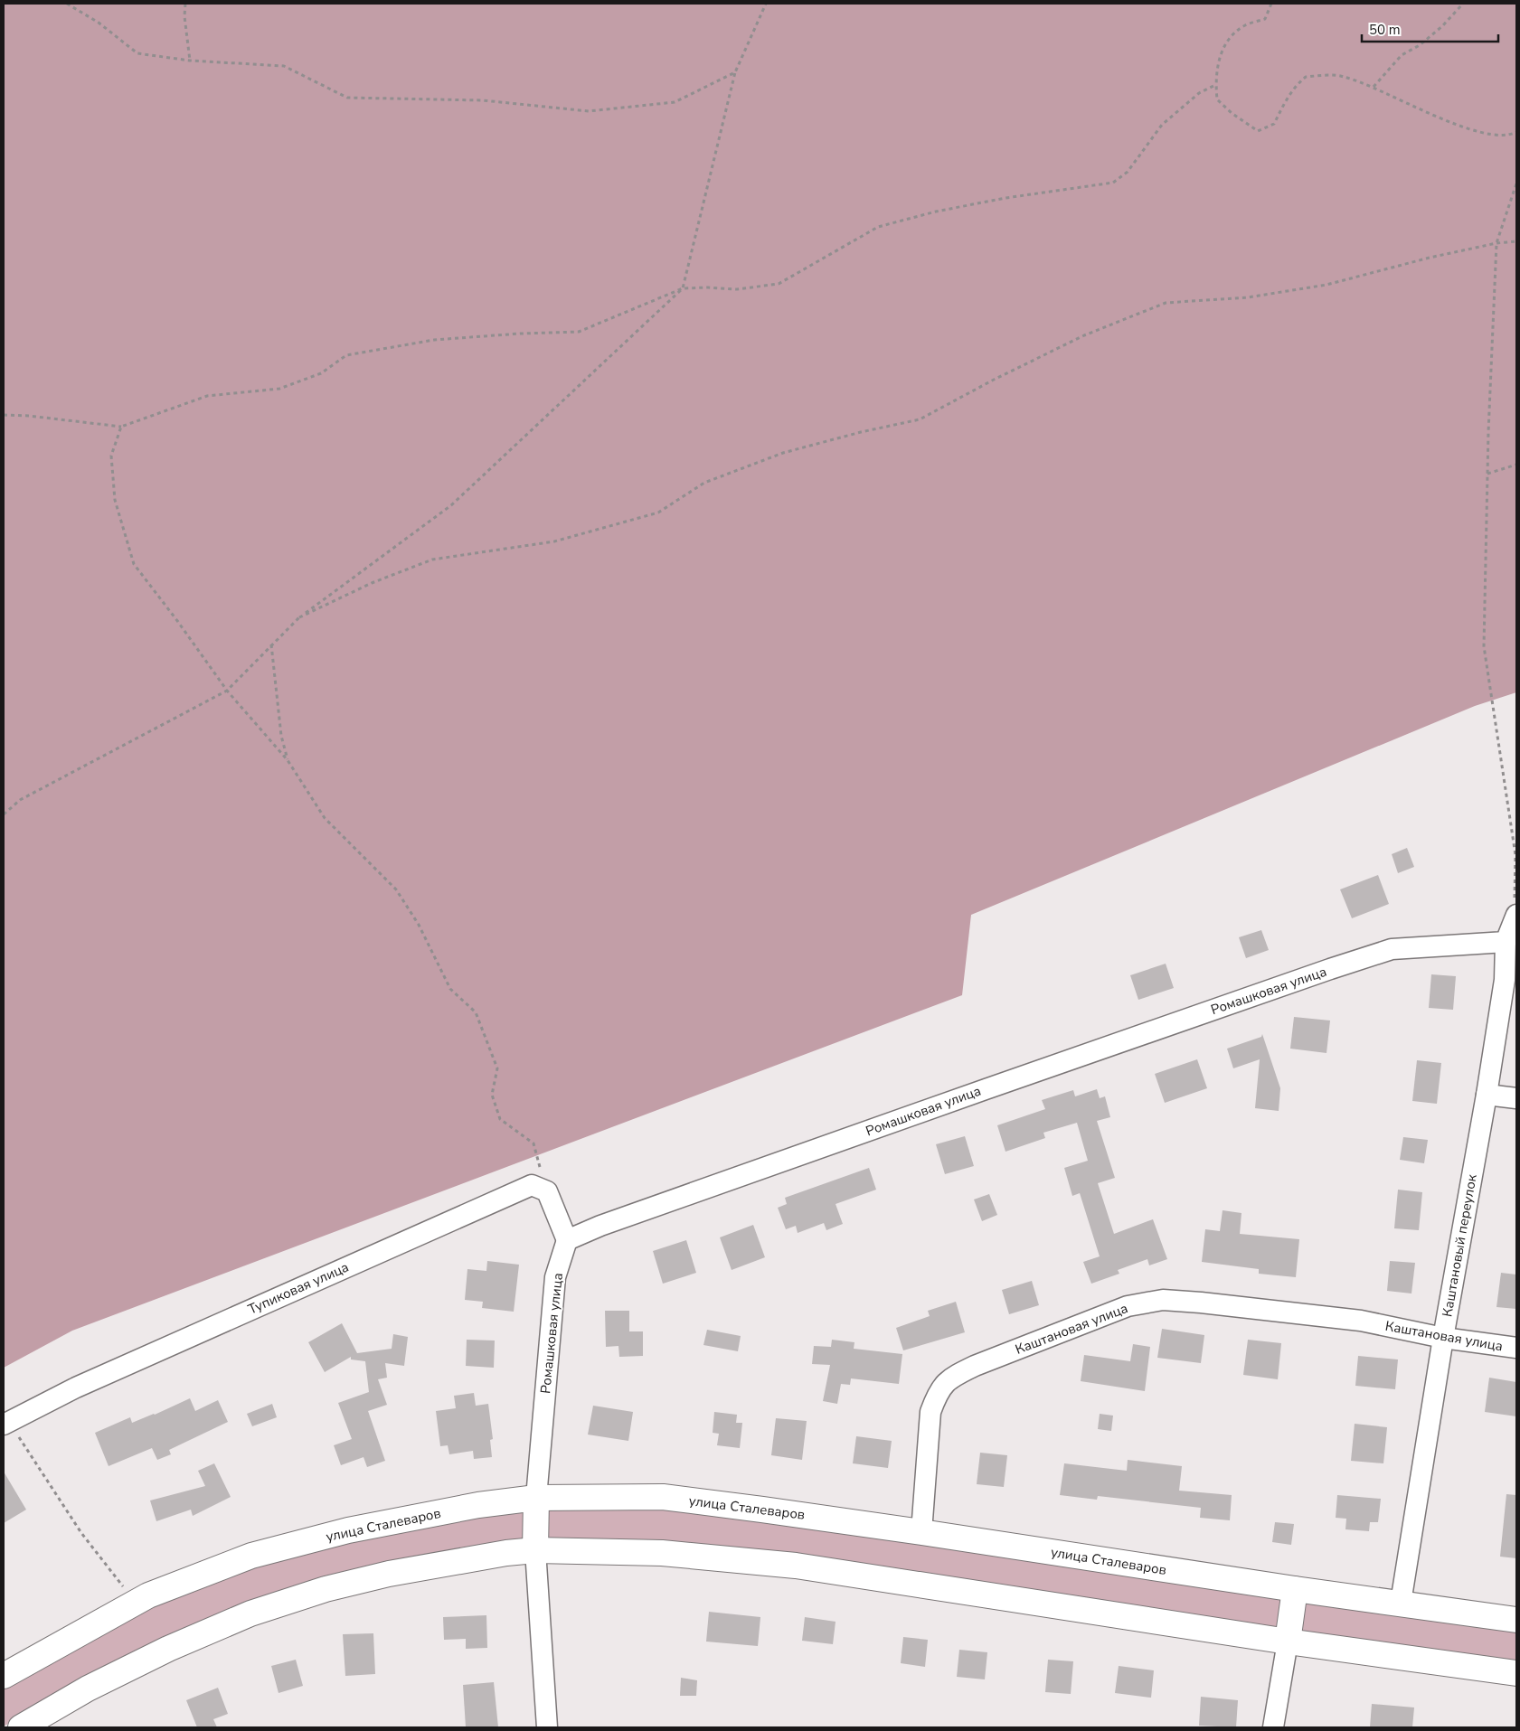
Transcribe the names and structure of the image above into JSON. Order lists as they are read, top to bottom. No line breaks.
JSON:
{"streets":{"main road":["улица Сталеваров"],"street":["Ромашковая улица","Каштановый переулок","Тупиковая улица","Каштановая улица"]},"crossings":[["Ромашковая улица","Каштановый переулок"],["Ромашковая улица","улица Сталеваров"],["Каштановый переулок","Каштановая улица"],["Каштановый переулок","улица Сталеваров"],["Каштановая улица","улица Сталеваров"]],"scale_bar":"50 m"}
